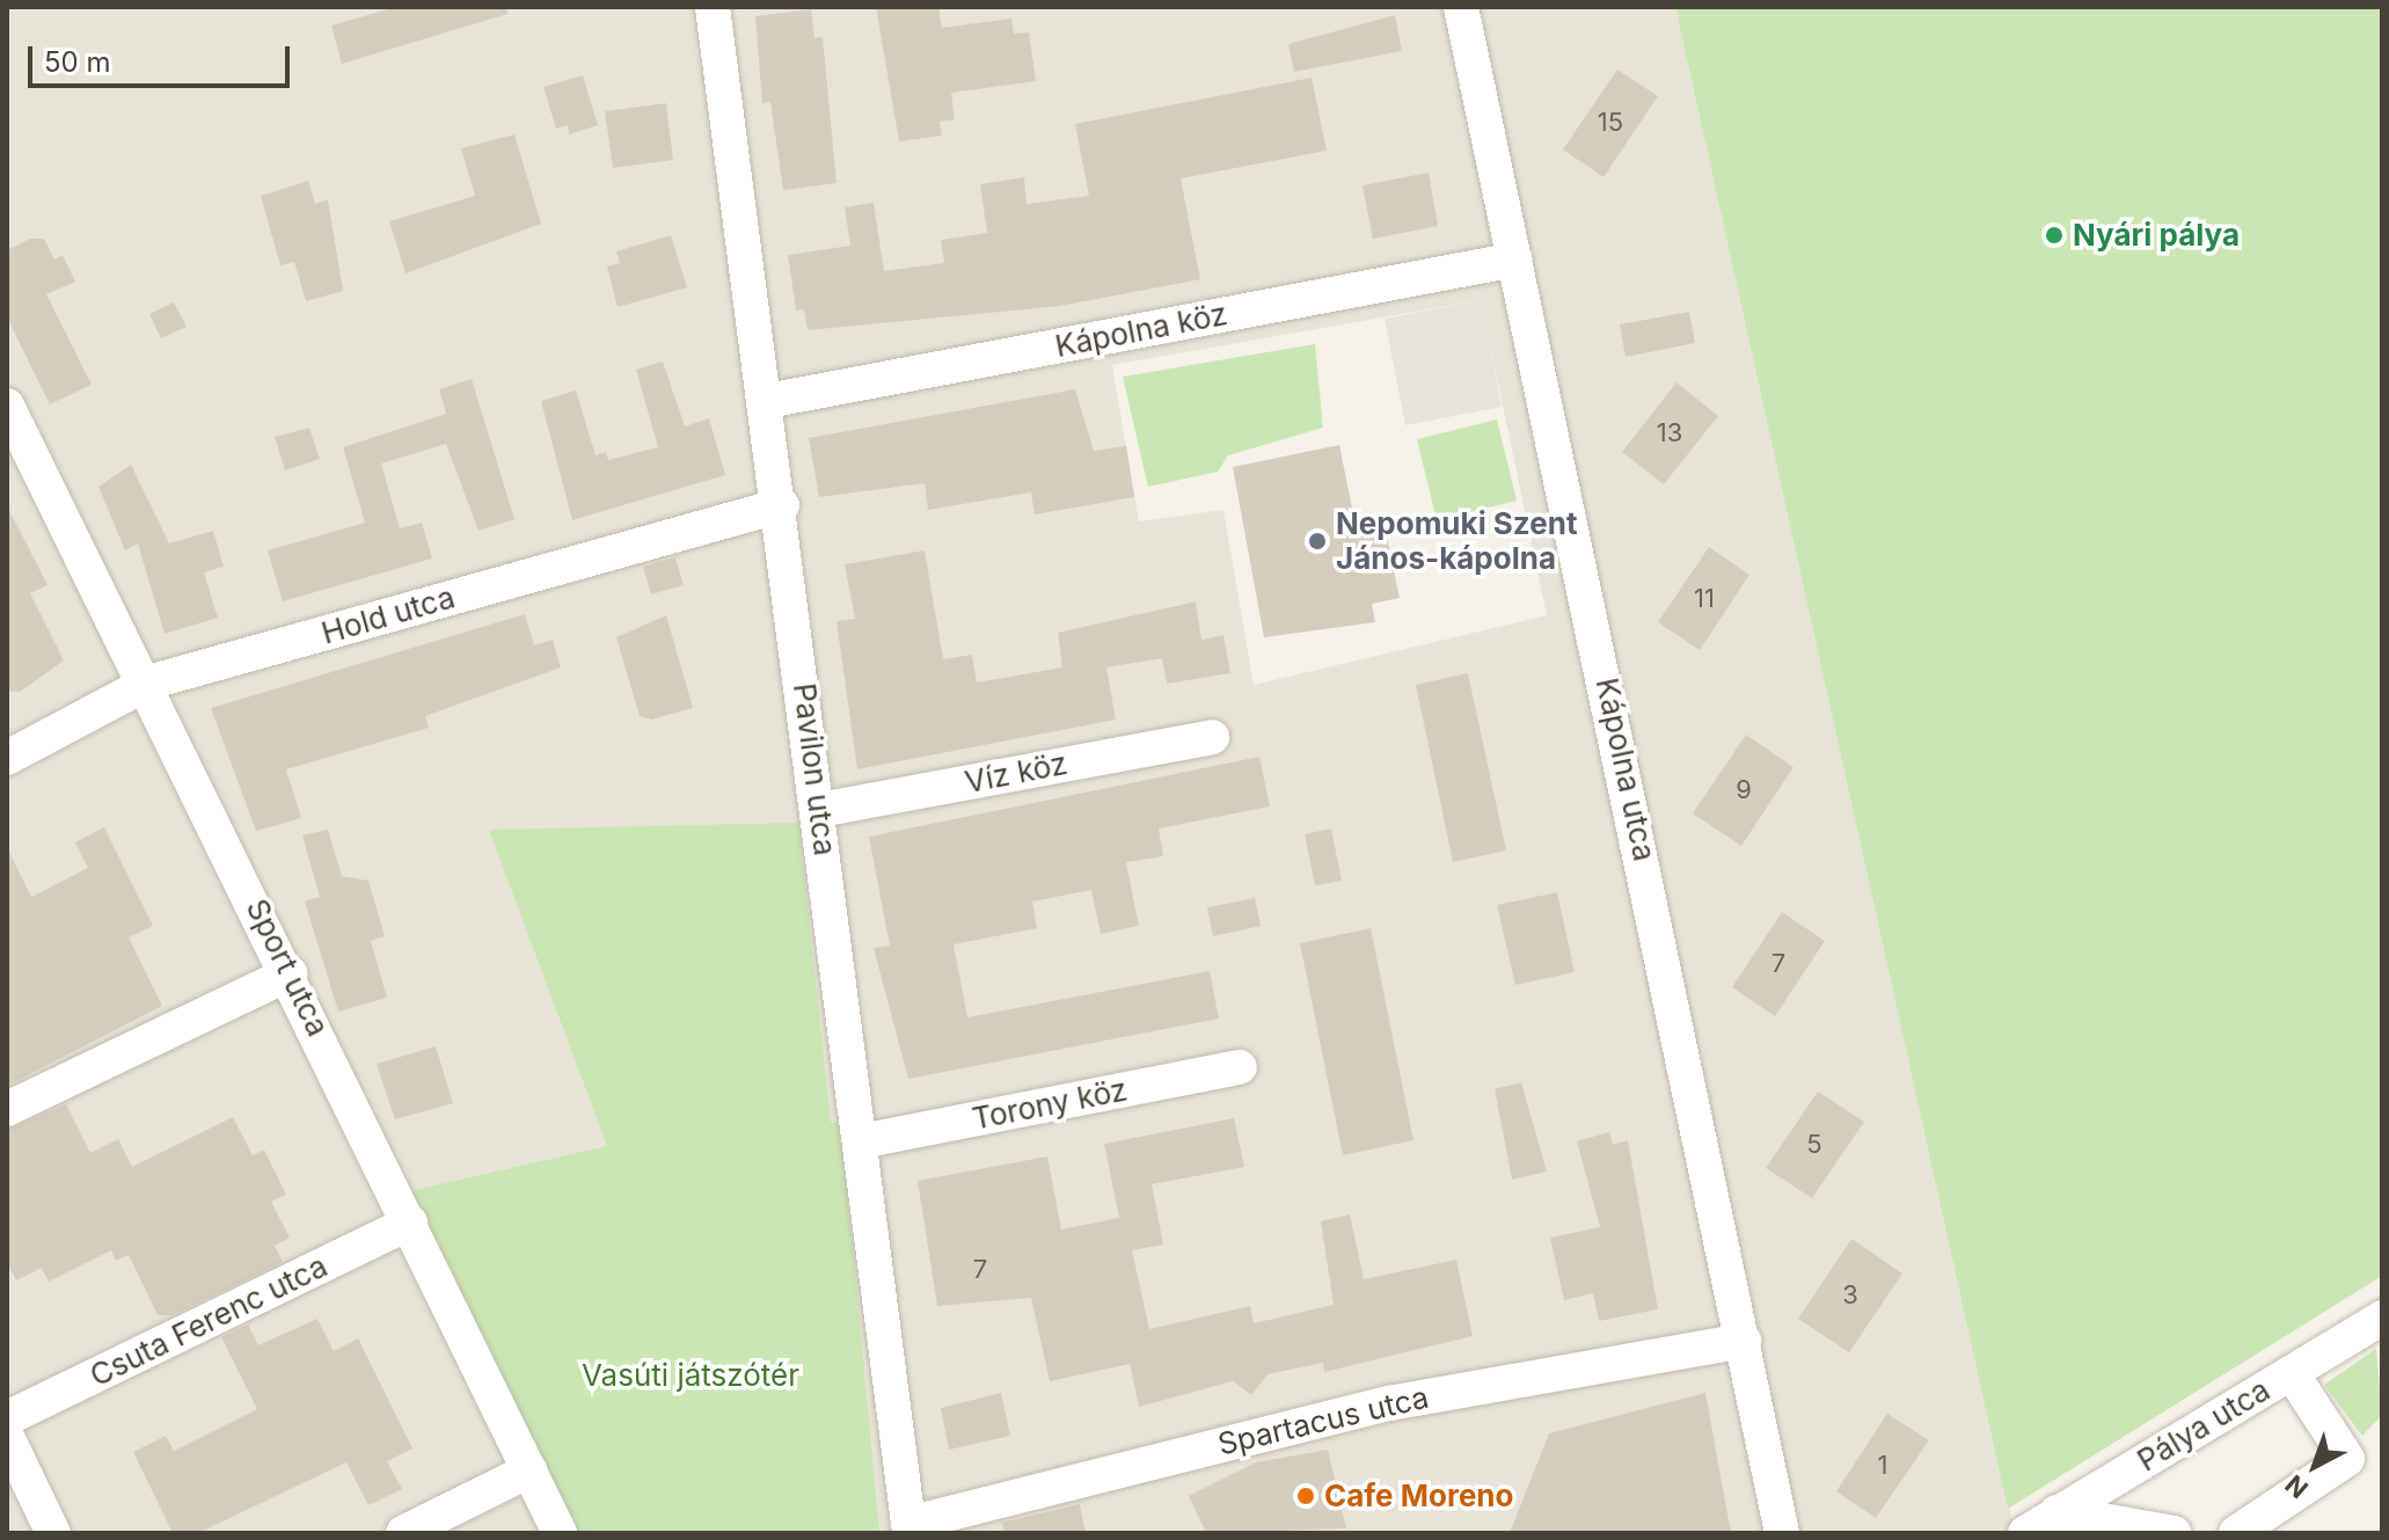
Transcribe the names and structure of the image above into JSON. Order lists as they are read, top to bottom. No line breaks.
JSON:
{"streets":{"street":["Kápolna köz","Hold utca","Pavilon utca","Kápolna utca","Víz köz","Sport utca","Torony köz","Csuta Ferenc utca","Spartacus utca","Pálya utca"]},"crossings":[["Kápolna köz","Pavilon utca"],["Kápolna köz","Kápolna utca"],["Hold utca","Pavilon utca"],["Hold utca","Sport utca"],["Pavilon utca","Víz köz"],["Pavilon utca","Torony köz"],["Pavilon utca","Spartacus utca"],["Kápolna utca","Spartacus utca"],["Sport utca","Csuta Ferenc utca"]],"parks":["Vasúti játszótér"],"places":["Nyári pálya","Nepomuki Szent János-kápolna","Cafe Moreno"],"house_numbers":["15","13","11","9","7","5","7","3","1"],"scale_bar":"50 m","north":"bottom left"}
